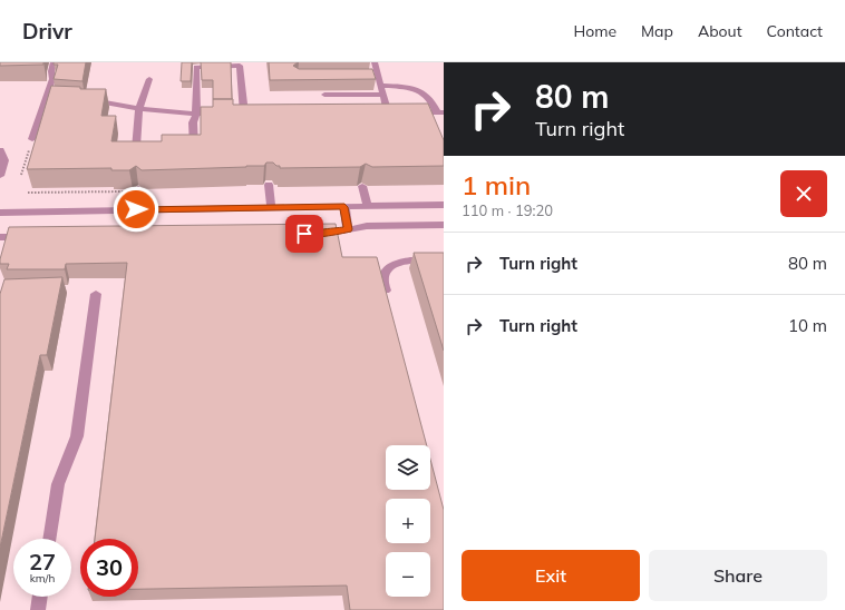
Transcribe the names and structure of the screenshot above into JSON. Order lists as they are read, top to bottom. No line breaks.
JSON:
{"page":{"header":"Drivr","nav":["Home","Map","About","Contact"],"turn":["80 m","Turn right"],"heading":["1 min","110 m · 19:20"],"list":[{"name":"Turn right","value":"80 m"},{"name":"Turn right","value":"10 m"}],"map_buttons":["+","−"],"speed":"27 km/h","limit":"30","buttons":["Exit","Share"]}}
